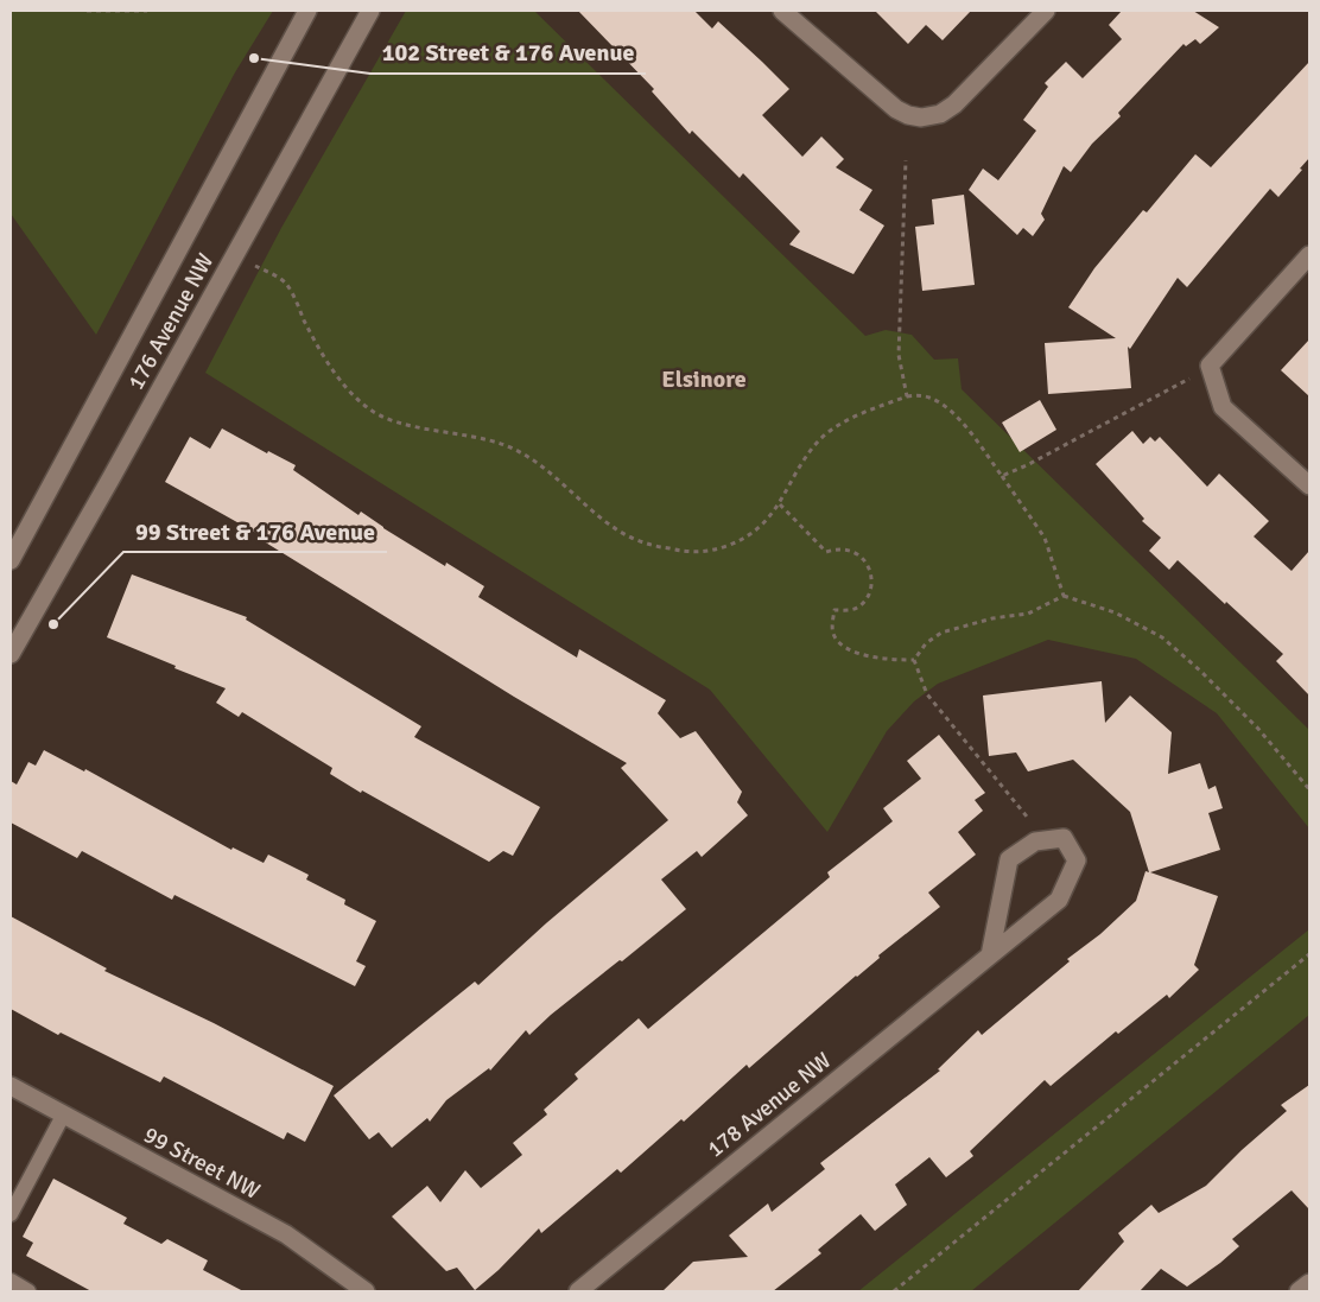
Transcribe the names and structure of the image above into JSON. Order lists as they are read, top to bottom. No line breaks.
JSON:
{"streets":{"street":["176 Avenue NW","178 Avenue NW","99 Street NW"]},"districts":["Elsinore"],"places":["102 Street & 176 Avenue","99 Street & 176 Avenue"]}
